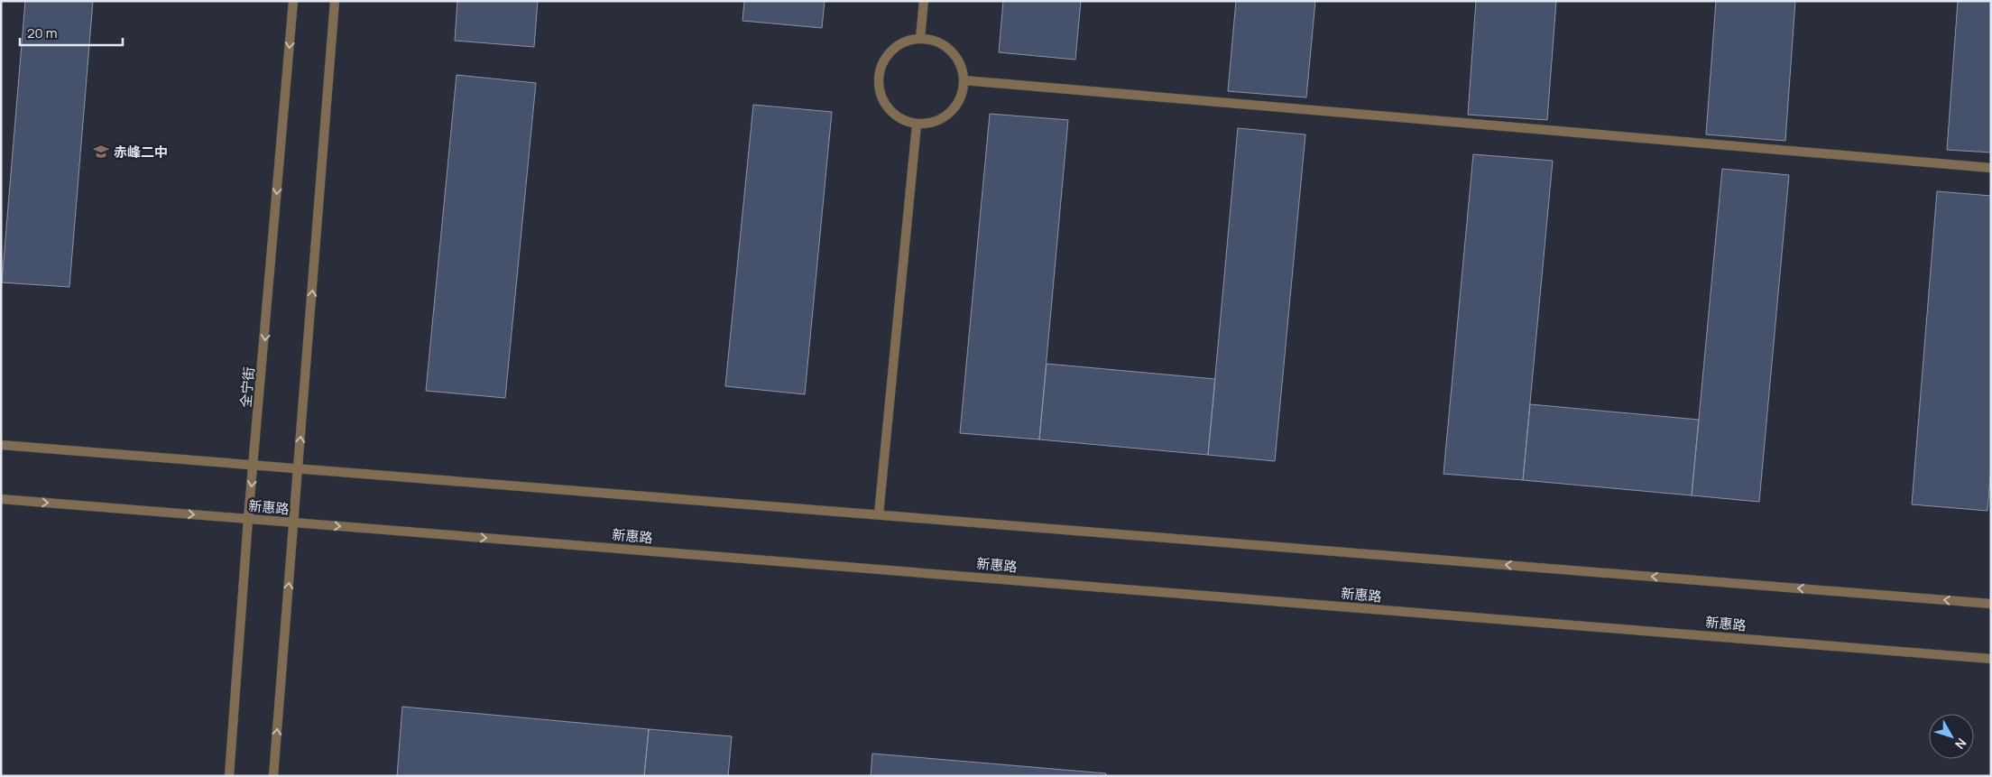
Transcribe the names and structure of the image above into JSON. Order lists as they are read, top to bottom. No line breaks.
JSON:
{"streets":{"street":["全宁街","新惠路"]},"crossings":[["全宁街","新惠路"]],"places":{"school or university":["赤峰二中"]},"scale_bar":"20 m","north":"bottom right"}
